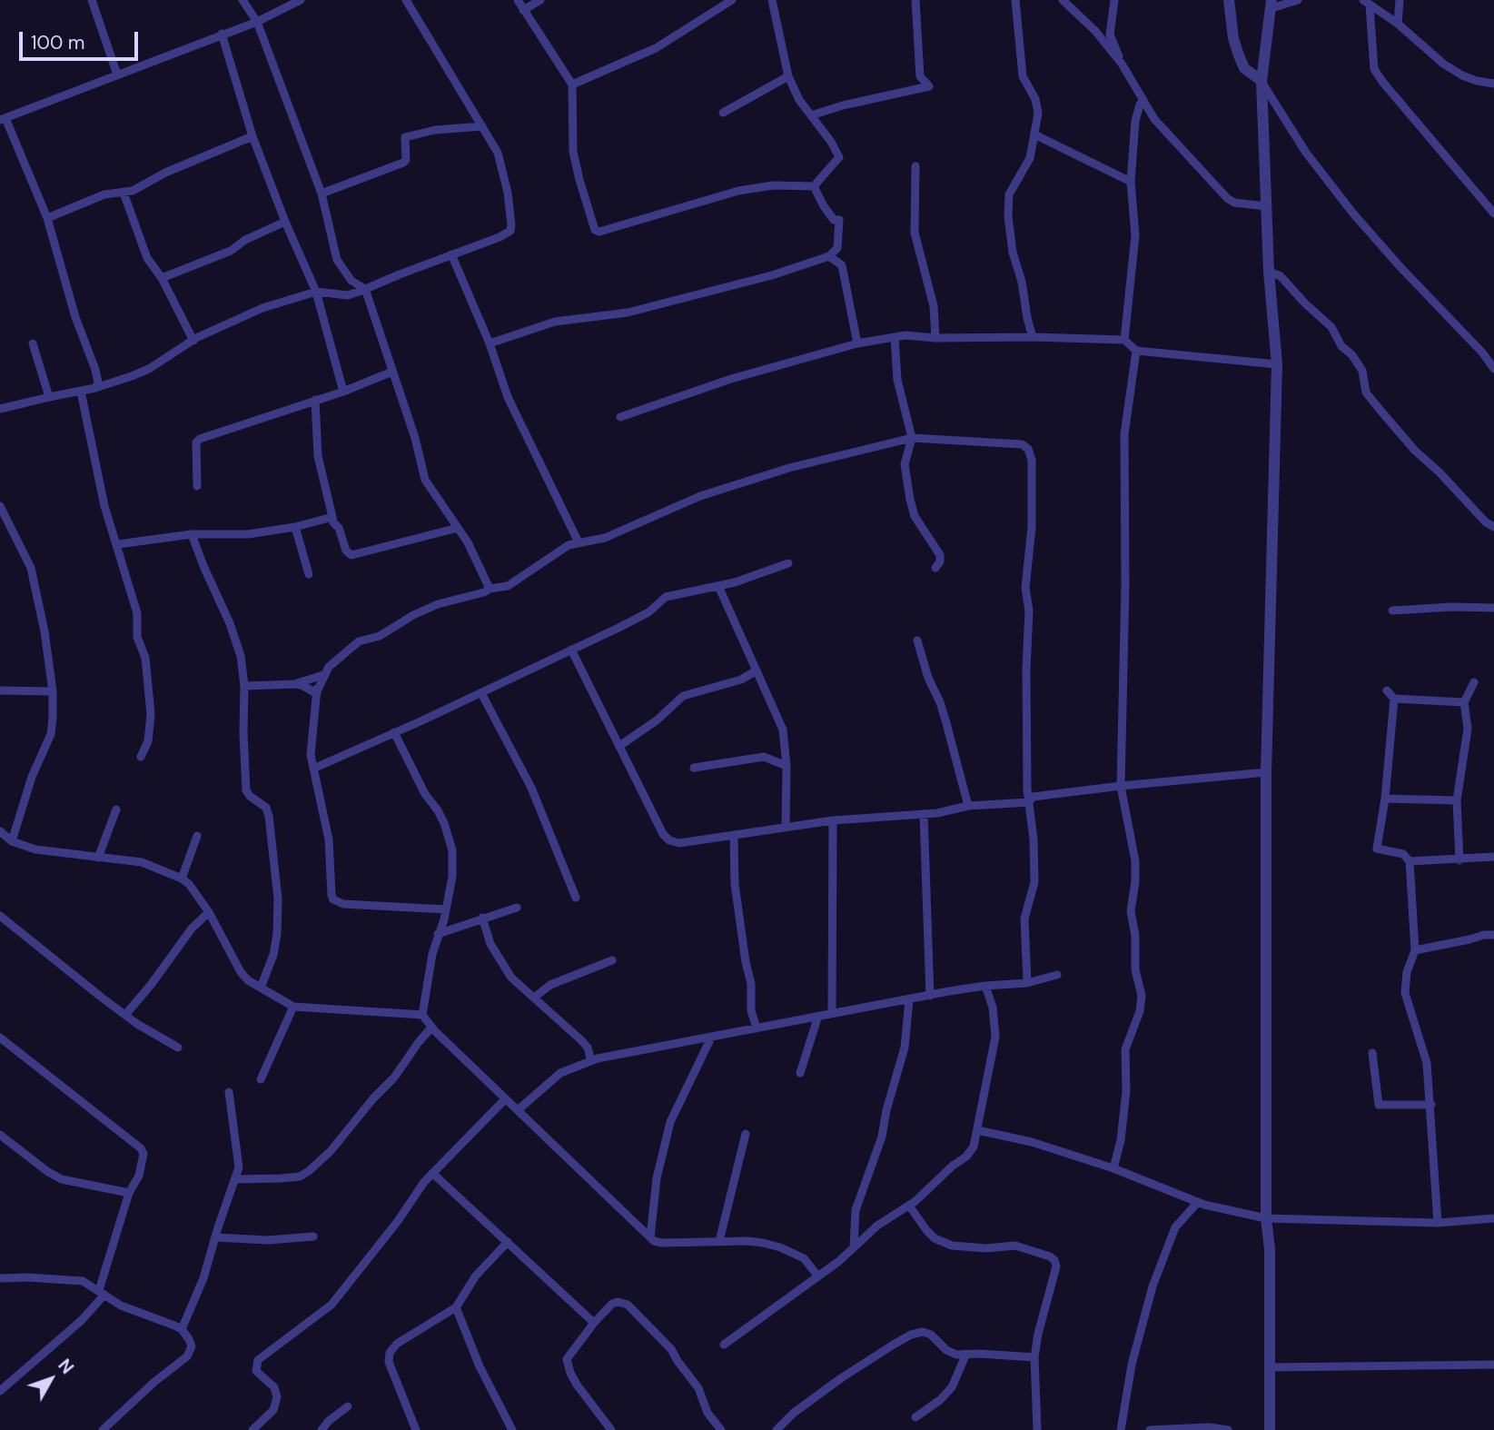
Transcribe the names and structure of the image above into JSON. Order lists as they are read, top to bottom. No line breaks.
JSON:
{"scale_bar":"100 m","north":"top right"}
